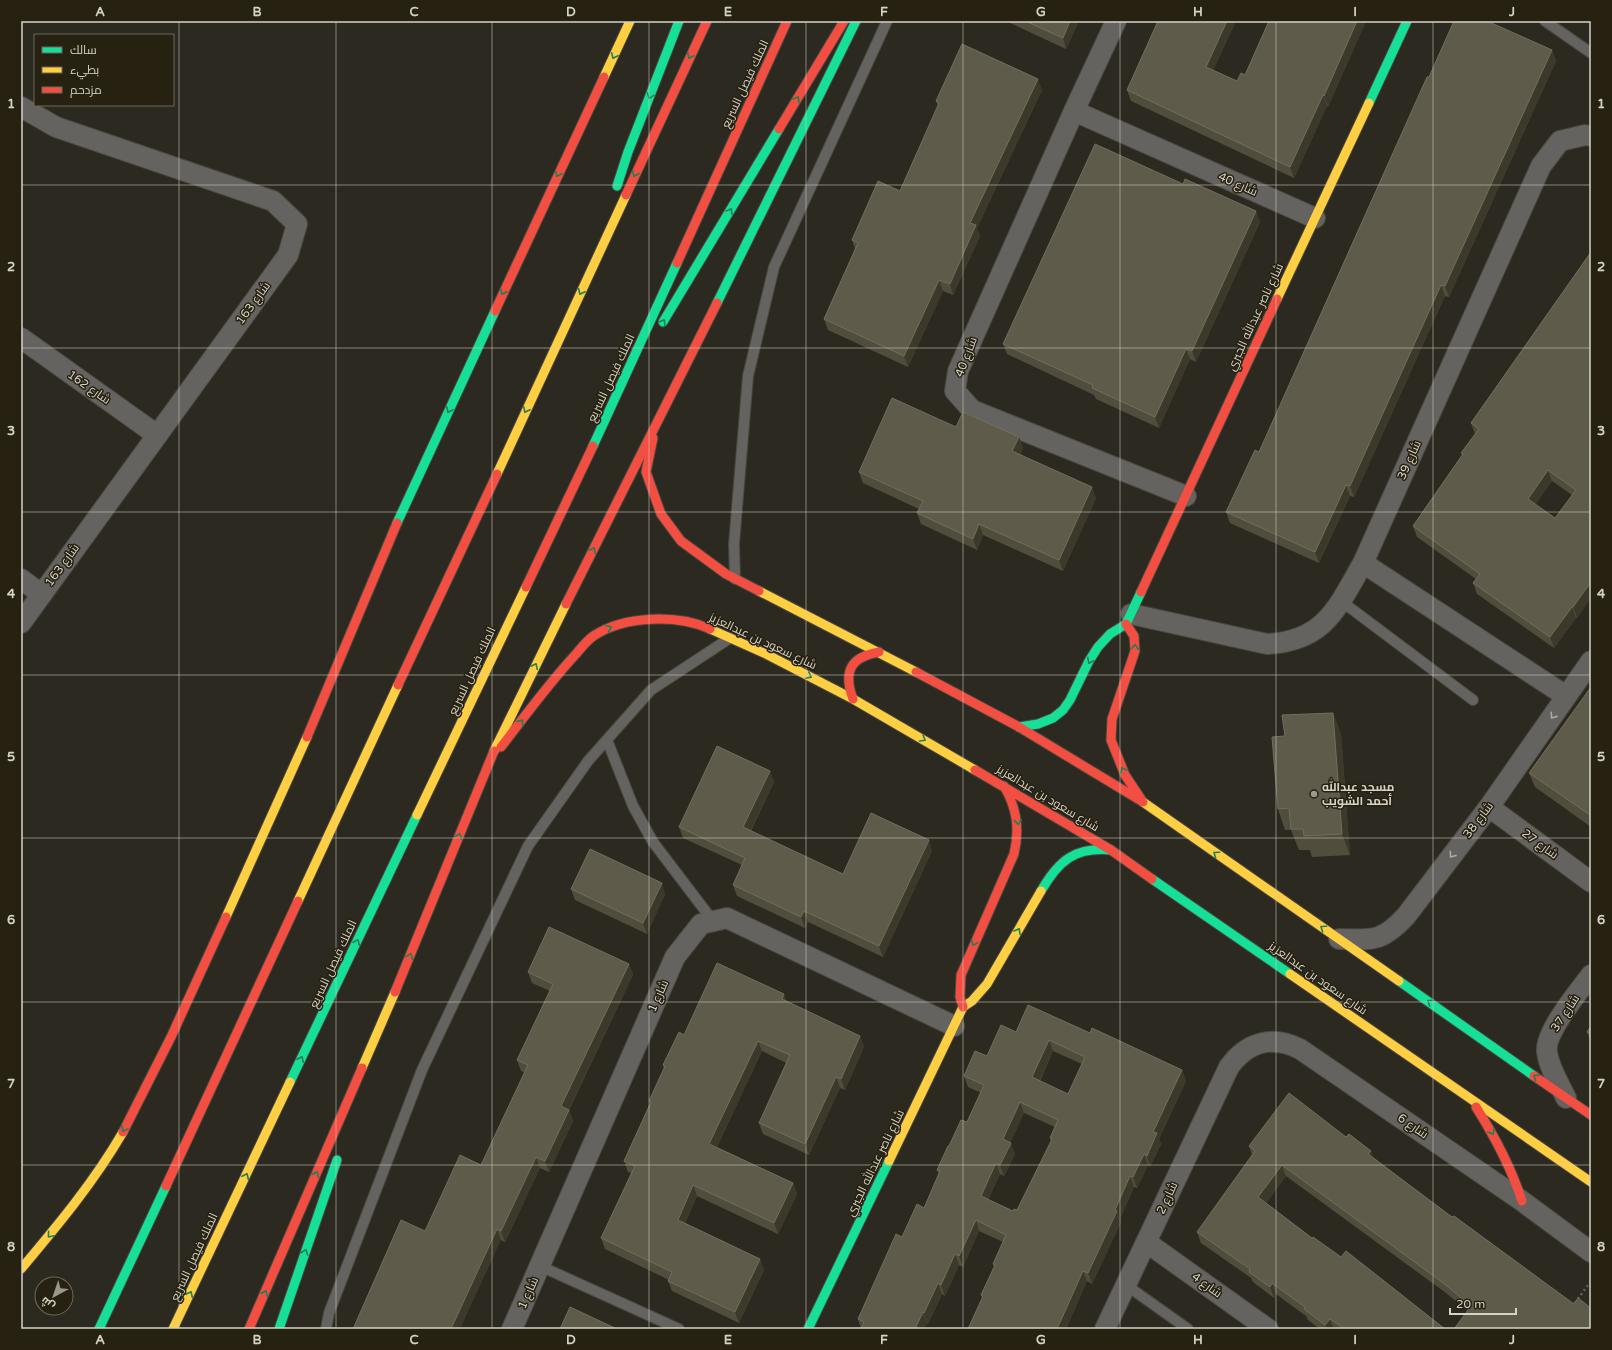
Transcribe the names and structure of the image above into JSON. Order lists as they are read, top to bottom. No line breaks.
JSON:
{"streets":{"main road":["الملك فيصل السريع","شارع ناصر عبدالله الجبري","شارع سعود بن عبدالعزيز"],"street":["شارع 40","شارع 163","شارع 162","شارع 39","شارع 38","شارع 27","شارع 1","شارع 37","شارع 6","شارع 2","شارع 4"]},"crossings":[["شارع 40","شارع ناصر عبدالله الجبري"],["شارع 163","شارع 162"],["شارع ناصر عبدالله الجبري","شارع 39"],["شارع ناصر عبدالله الجبري","شارع سعود بن عبدالعزيز"],["شارع ناصر عبدالله الجبري","شارع 1"],["شارع 38","شارع 27"],["شارع 6","شارع 2"],["شارع 2","شارع 4"]],"one_way":["شارع 38"],"places":["مسجد عبدالله أحمد الشويب"],"legend":["سالك","بطيء","مزدحم"],"scale_bar":"20 m","north":"bottom left","grid":{"columns":["A","B","C","D","E","F","G","H","I","J"],"rows":["1","2","3","4","5","6","7","8"]}}
